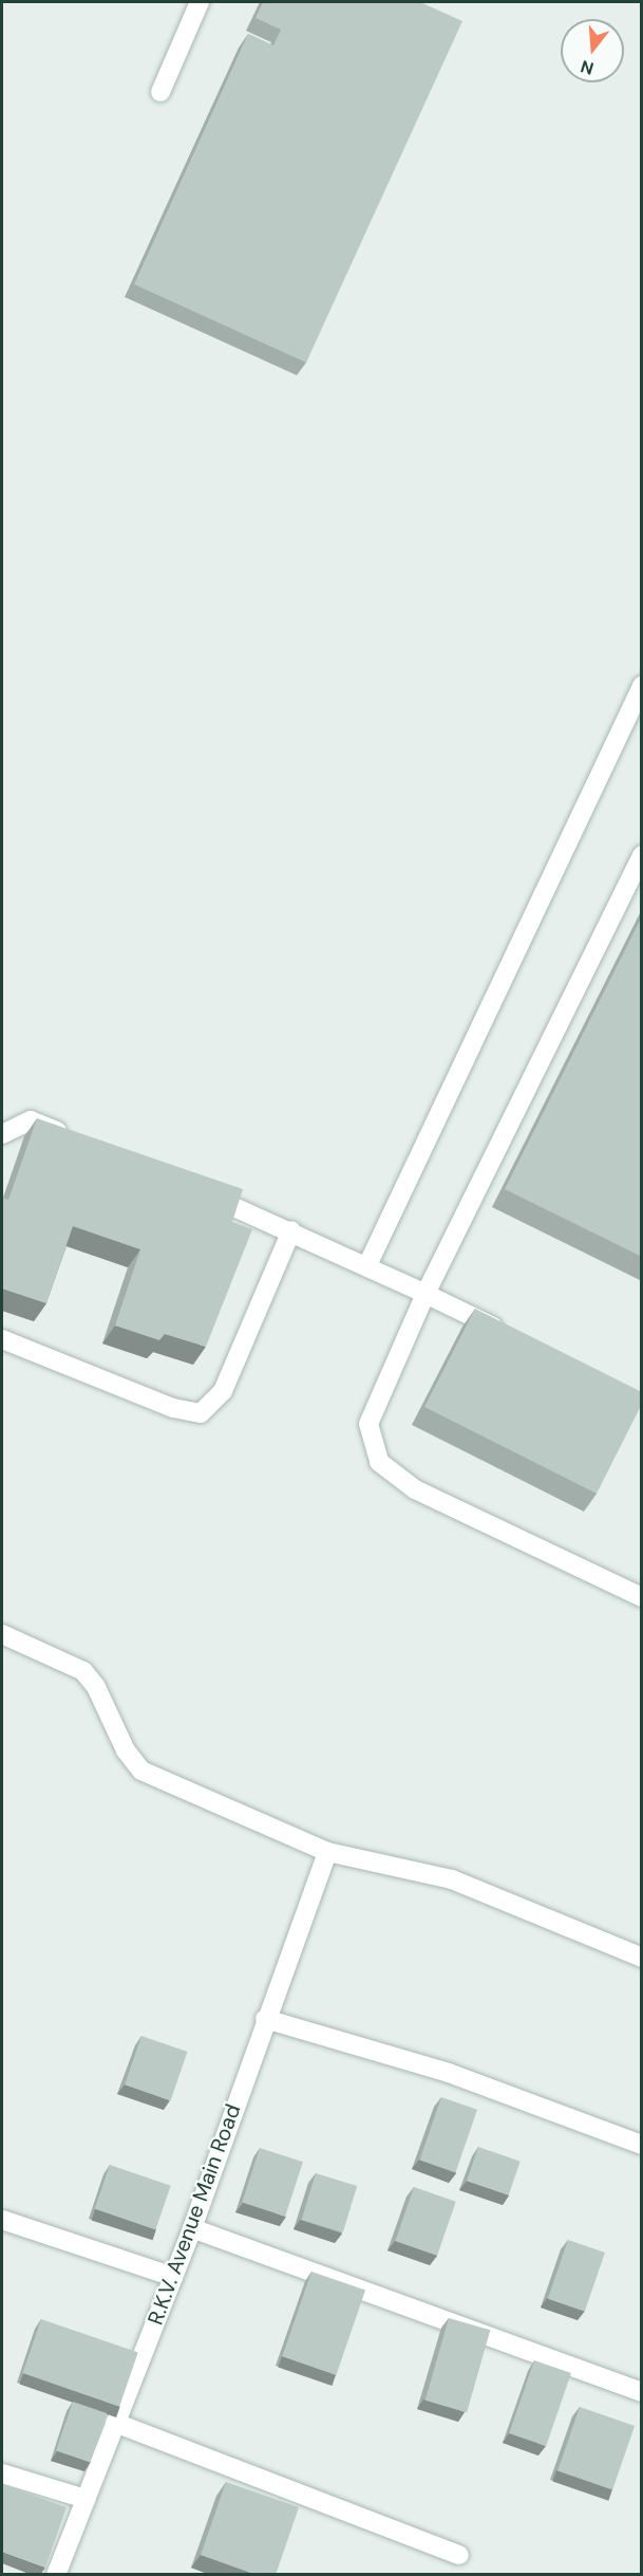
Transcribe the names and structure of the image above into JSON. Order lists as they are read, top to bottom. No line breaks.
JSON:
{"streets":{"street":["R.K.V. Avenue Main Road"]},"north":"bottom"}
